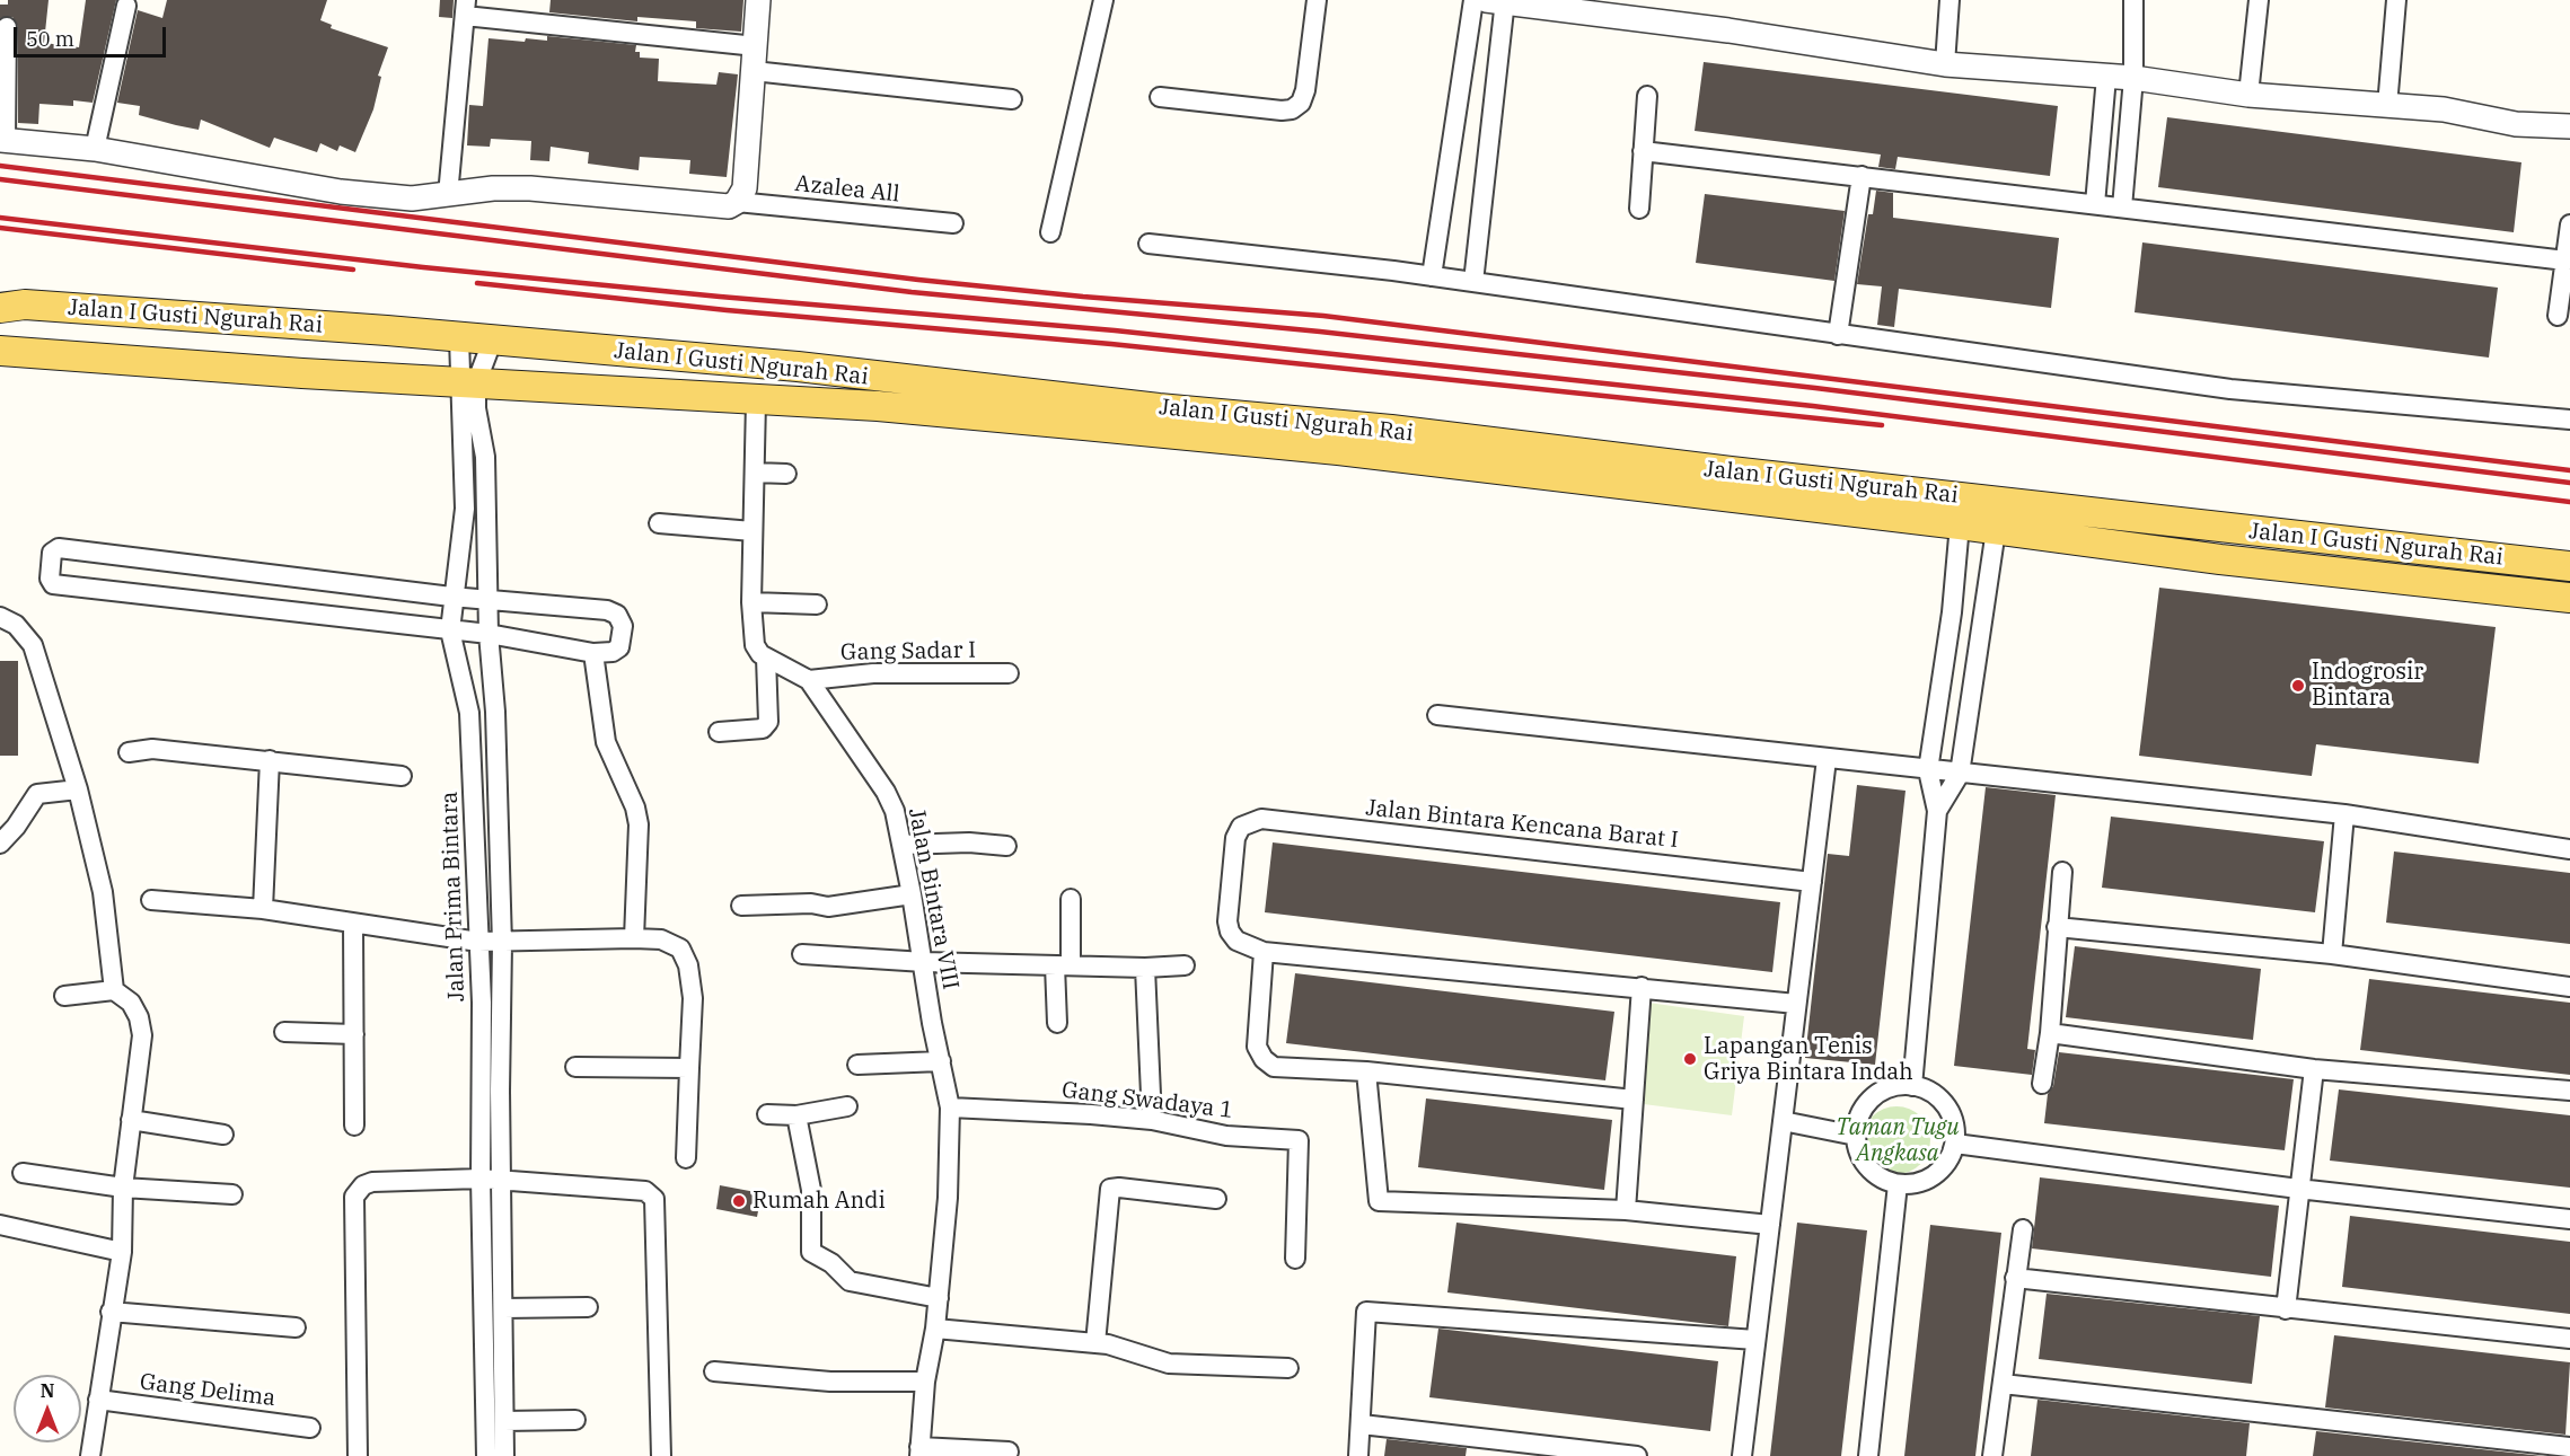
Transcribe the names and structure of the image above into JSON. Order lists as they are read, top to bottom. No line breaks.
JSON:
{"streets":{"main road":["Jalan I Gusti Ngurah Rai"],"street":["Azalea All","Gang Sadar I","Jalan Bintara Kencana Barat I","Jalan Prima Bintara","Jalan Bintara VIII","Gang Swadaya 1","Gang Delima"]},"crossings":[["Jalan I Gusti Ngurah Rai","Jalan Prima Bintara"],["Gang Sadar I","Jalan Bintara VIII"],["Jalan Bintara VIII","Gang Swadaya 1"]],"parks":["Taman Tugu Angkasa"],"places":["Indogrosir Bintara","Lapangan Tenis Griya Bintara Indah","Rumah Andi"],"scale_bar":"50 m","north":"top"}
